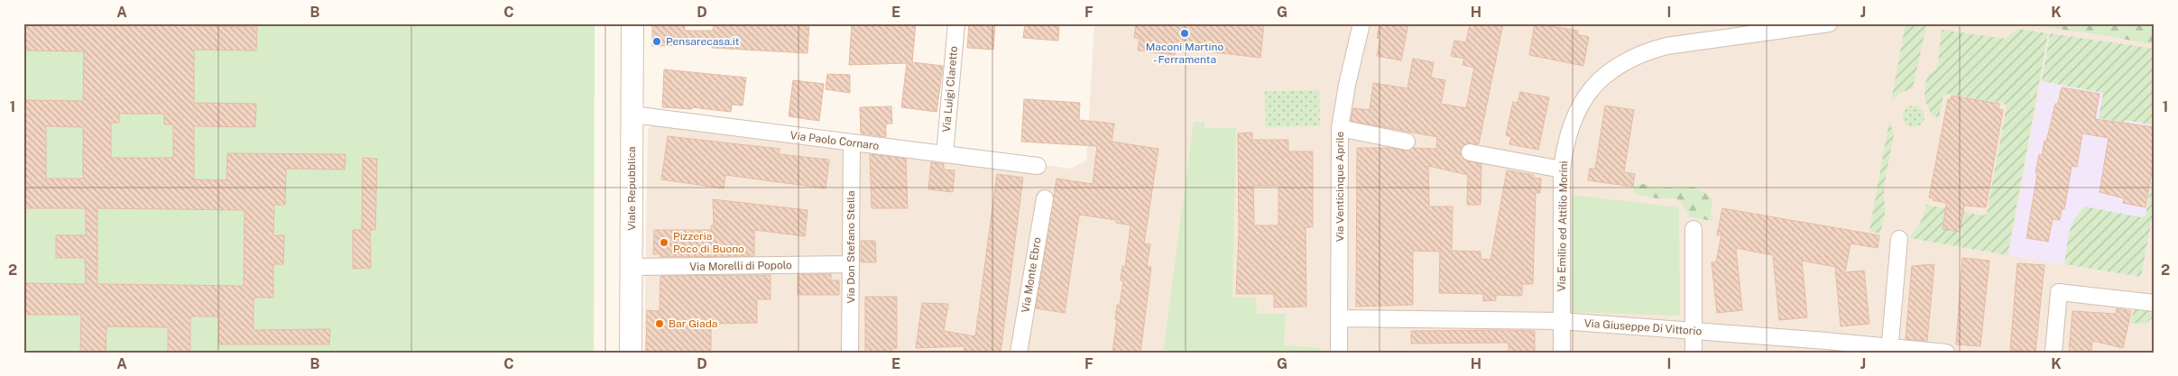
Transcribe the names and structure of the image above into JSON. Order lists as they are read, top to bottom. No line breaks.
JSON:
{"streets":{"main road":["Viale Repubblica"],"street":["Via Luigi Claretto","Via Paolo Cornaro","Via Venticinque Aprile","Via Emilio ed Attilio Morini","Via Don Stefano Stella","Via Morelli di Popolo","Via Monte Ebro","Via Giuseppe Di Vittorio"]},"crossings":[["Via Luigi Claretto","Via Paolo Cornaro"],["Via Paolo Cornaro","Viale Repubblica"],["Via Paolo Cornaro","Via Don Stefano Stella"],["Via Venticinque Aprile","Via Giuseppe Di Vittorio"],["Viale Repubblica","Via Morelli di Popolo"],["Via Emilio ed Attilio Morini","Via Giuseppe Di Vittorio"],["Via Don Stefano Stella","Via Morelli di Popolo"]],"places":["Maconi Martino - Ferramenta","Pensarecasa.it","Pizzeria Poco di Buono","Bar Giada"],"grid":{"columns":["A","B","C","D","E","F","G","H","I","J","K"],"rows":["1","2"]}}
